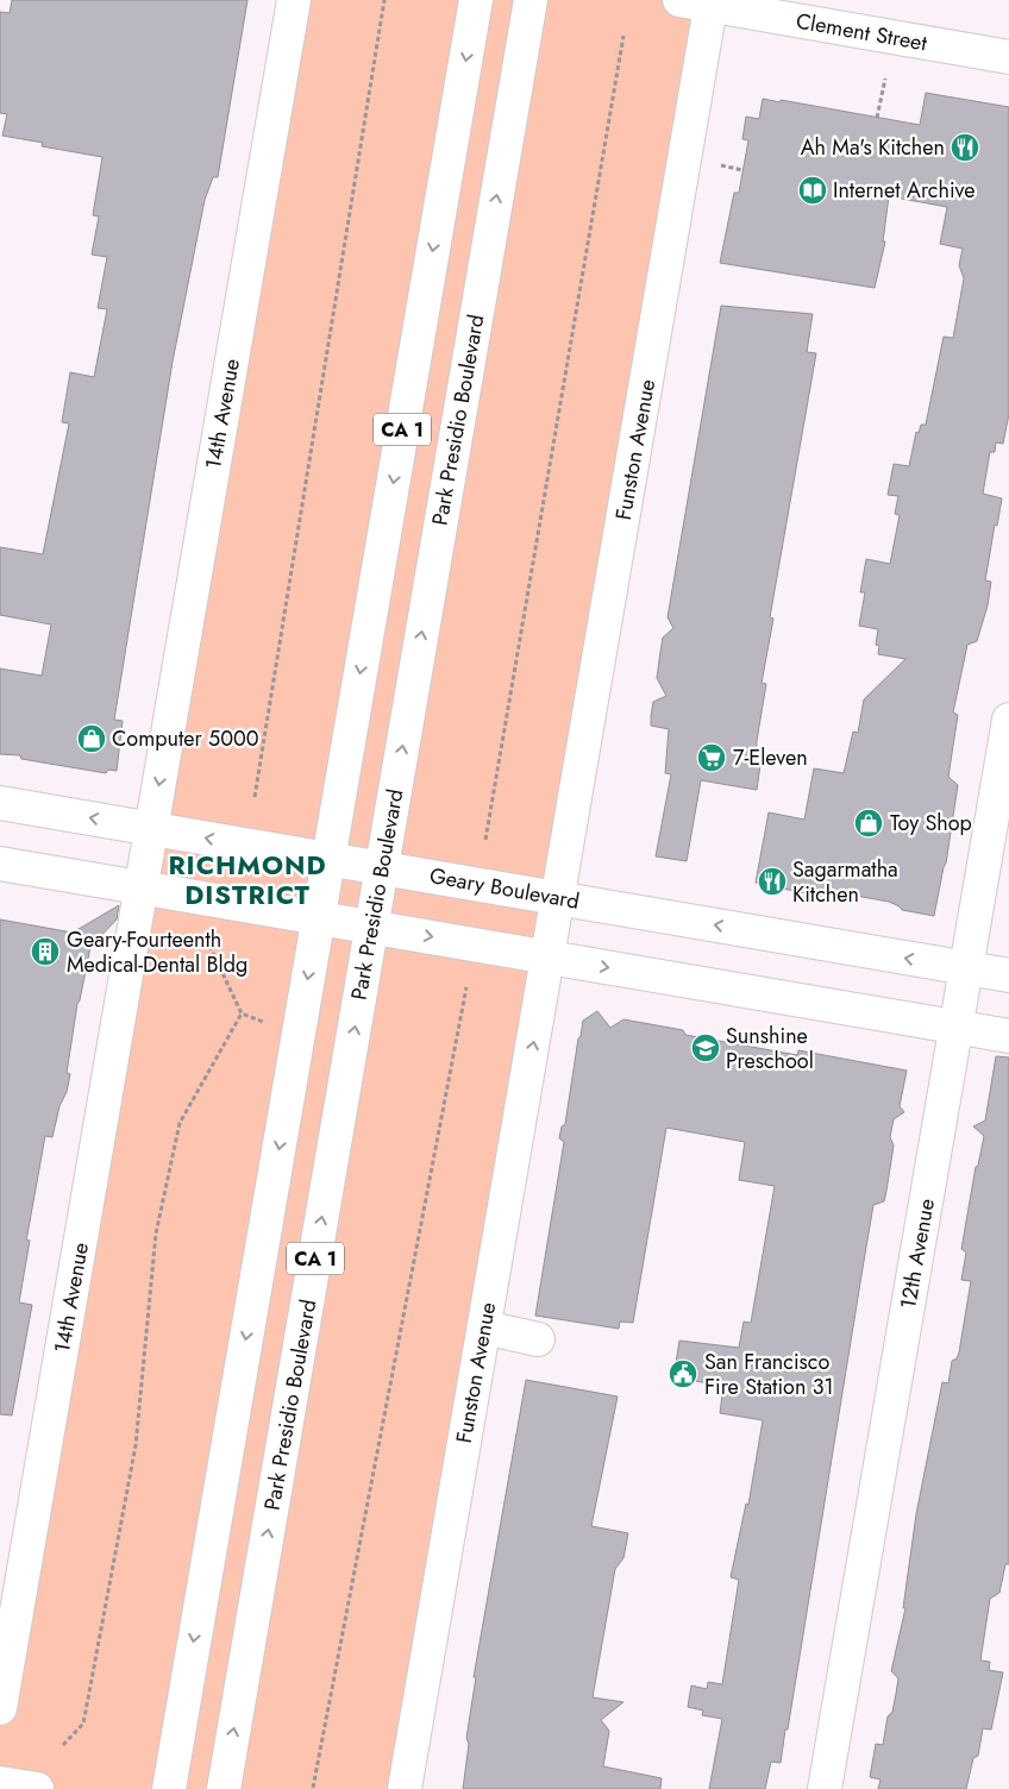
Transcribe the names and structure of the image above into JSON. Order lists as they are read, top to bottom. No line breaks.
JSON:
{"streets":{"main road":["Clement Street","14th Avenue","Park Presidio Boulevard","CA 1","Funston Avenue","Geary Boulevard","12th Avenue"]},"crossings":[["Clement Street","Funston Avenue"],["14th Avenue","Geary Boulevard"],["Park Presidio Boulevard","Geary Boulevard"],["CA 1","Geary Boulevard"],["Funston Avenue","Geary Boulevard"],["Geary Boulevard","12th Avenue"]],"districts":["RICHMOND DISTRICT"],"places":{"restaurant":["Ah Ma's Kitchen","Sagarmatha Kitchen"],"library":["Internet Archive"],"shop":["Computer 5000","Toy Shop"],"supermarket":["7-Eleven"],"building":["Geary-Fourteenth Medical-Dental Bldg"],"school or university":["Sunshine Preschool"],"public building":["San Francisco Fire Station 31"]}}
